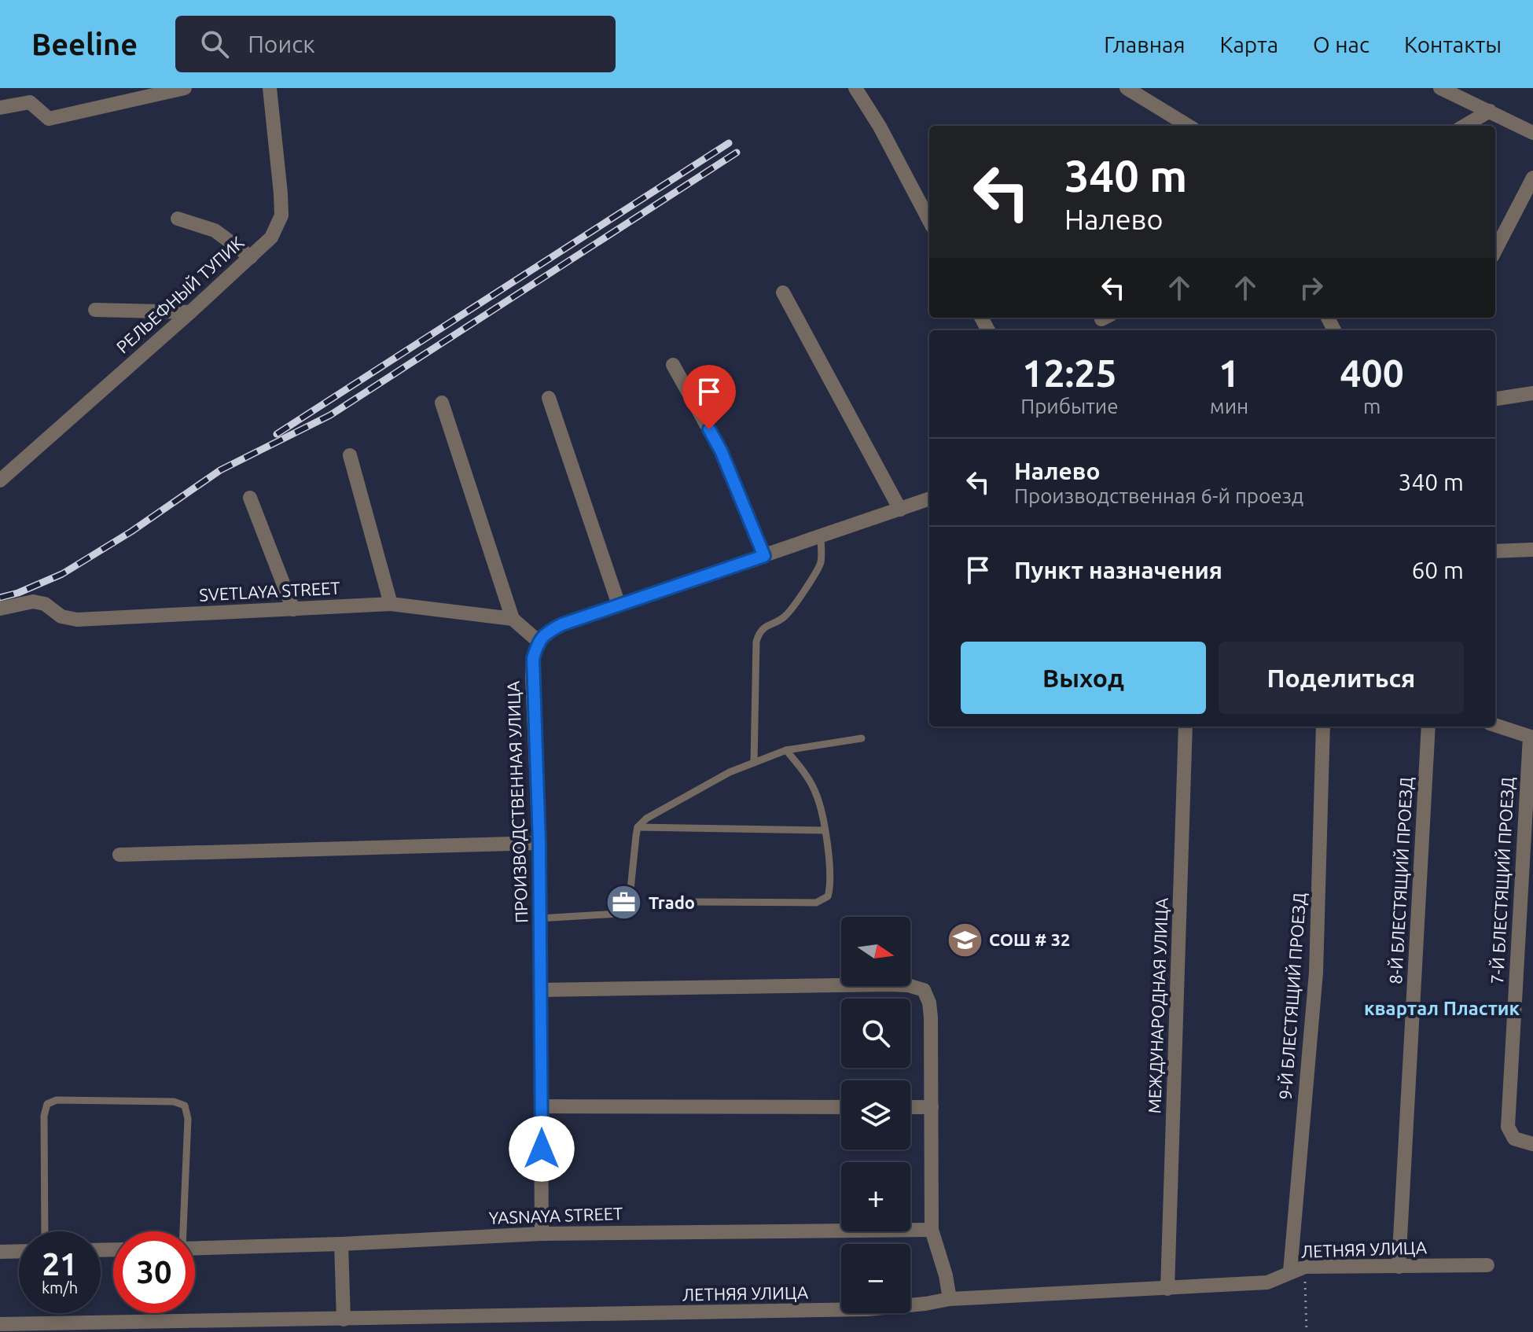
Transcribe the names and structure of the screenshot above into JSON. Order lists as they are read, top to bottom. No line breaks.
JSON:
{"streets":{"street":["РЕЛЬЕФНЫЙ ТУПИК","SVETLAYA STREET","ПРОИЗВОДСТВЕННАЯ УЛИЦА","8-Й БЛЕСТЯЩИЙ ПРОЕЗД","7-Й БЛЕСТЯЩИЙ ПРОЕЗД","9-Й БЛЕСТЯЩИЙ ПРОЕЗД","МЕЖДУНАРОДНАЯ УЛИЦА","YASNAYA STREET","ЛЕТНЯЯ УЛИЦА"]},"crossings":[["ПРОИЗВОДСТВЕННАЯ УЛИЦА","YASNAYA STREET"],["8-Й БЛЕСТЯЩИЙ ПРОЕЗД","ЛЕТНЯЯ УЛИЦА"],["9-Й БЛЕСТЯЩИЙ ПРОЕЗД","ЛЕТНЯЯ УЛИЦА"],["МЕЖДУНАРОДНАЯ УЛИЦА","ЛЕТНЯЯ УЛИЦА"]],"districts":["квартал Пластик"],"places":{"office":["Trado"],"school or university":["СОШ # 32"]},"north":"right","page":{"header":"Beeline","search":"Поиск","nav":["Главная","Карта","О нас","Контакты"],"turn":["340 m","Налево"],"eta":["12:25","Прибытие","1","мин","400","m"],"list":[{"name":"Налево","note":"Производственная 6-й проезд","value":"340 m"},{"name":"Пункт назначения","value":"60 m"}],"buttons":["Выход","Поделиться"],"map_buttons":["+","−"],"speed":"21 km/h","limit":"30"}}
